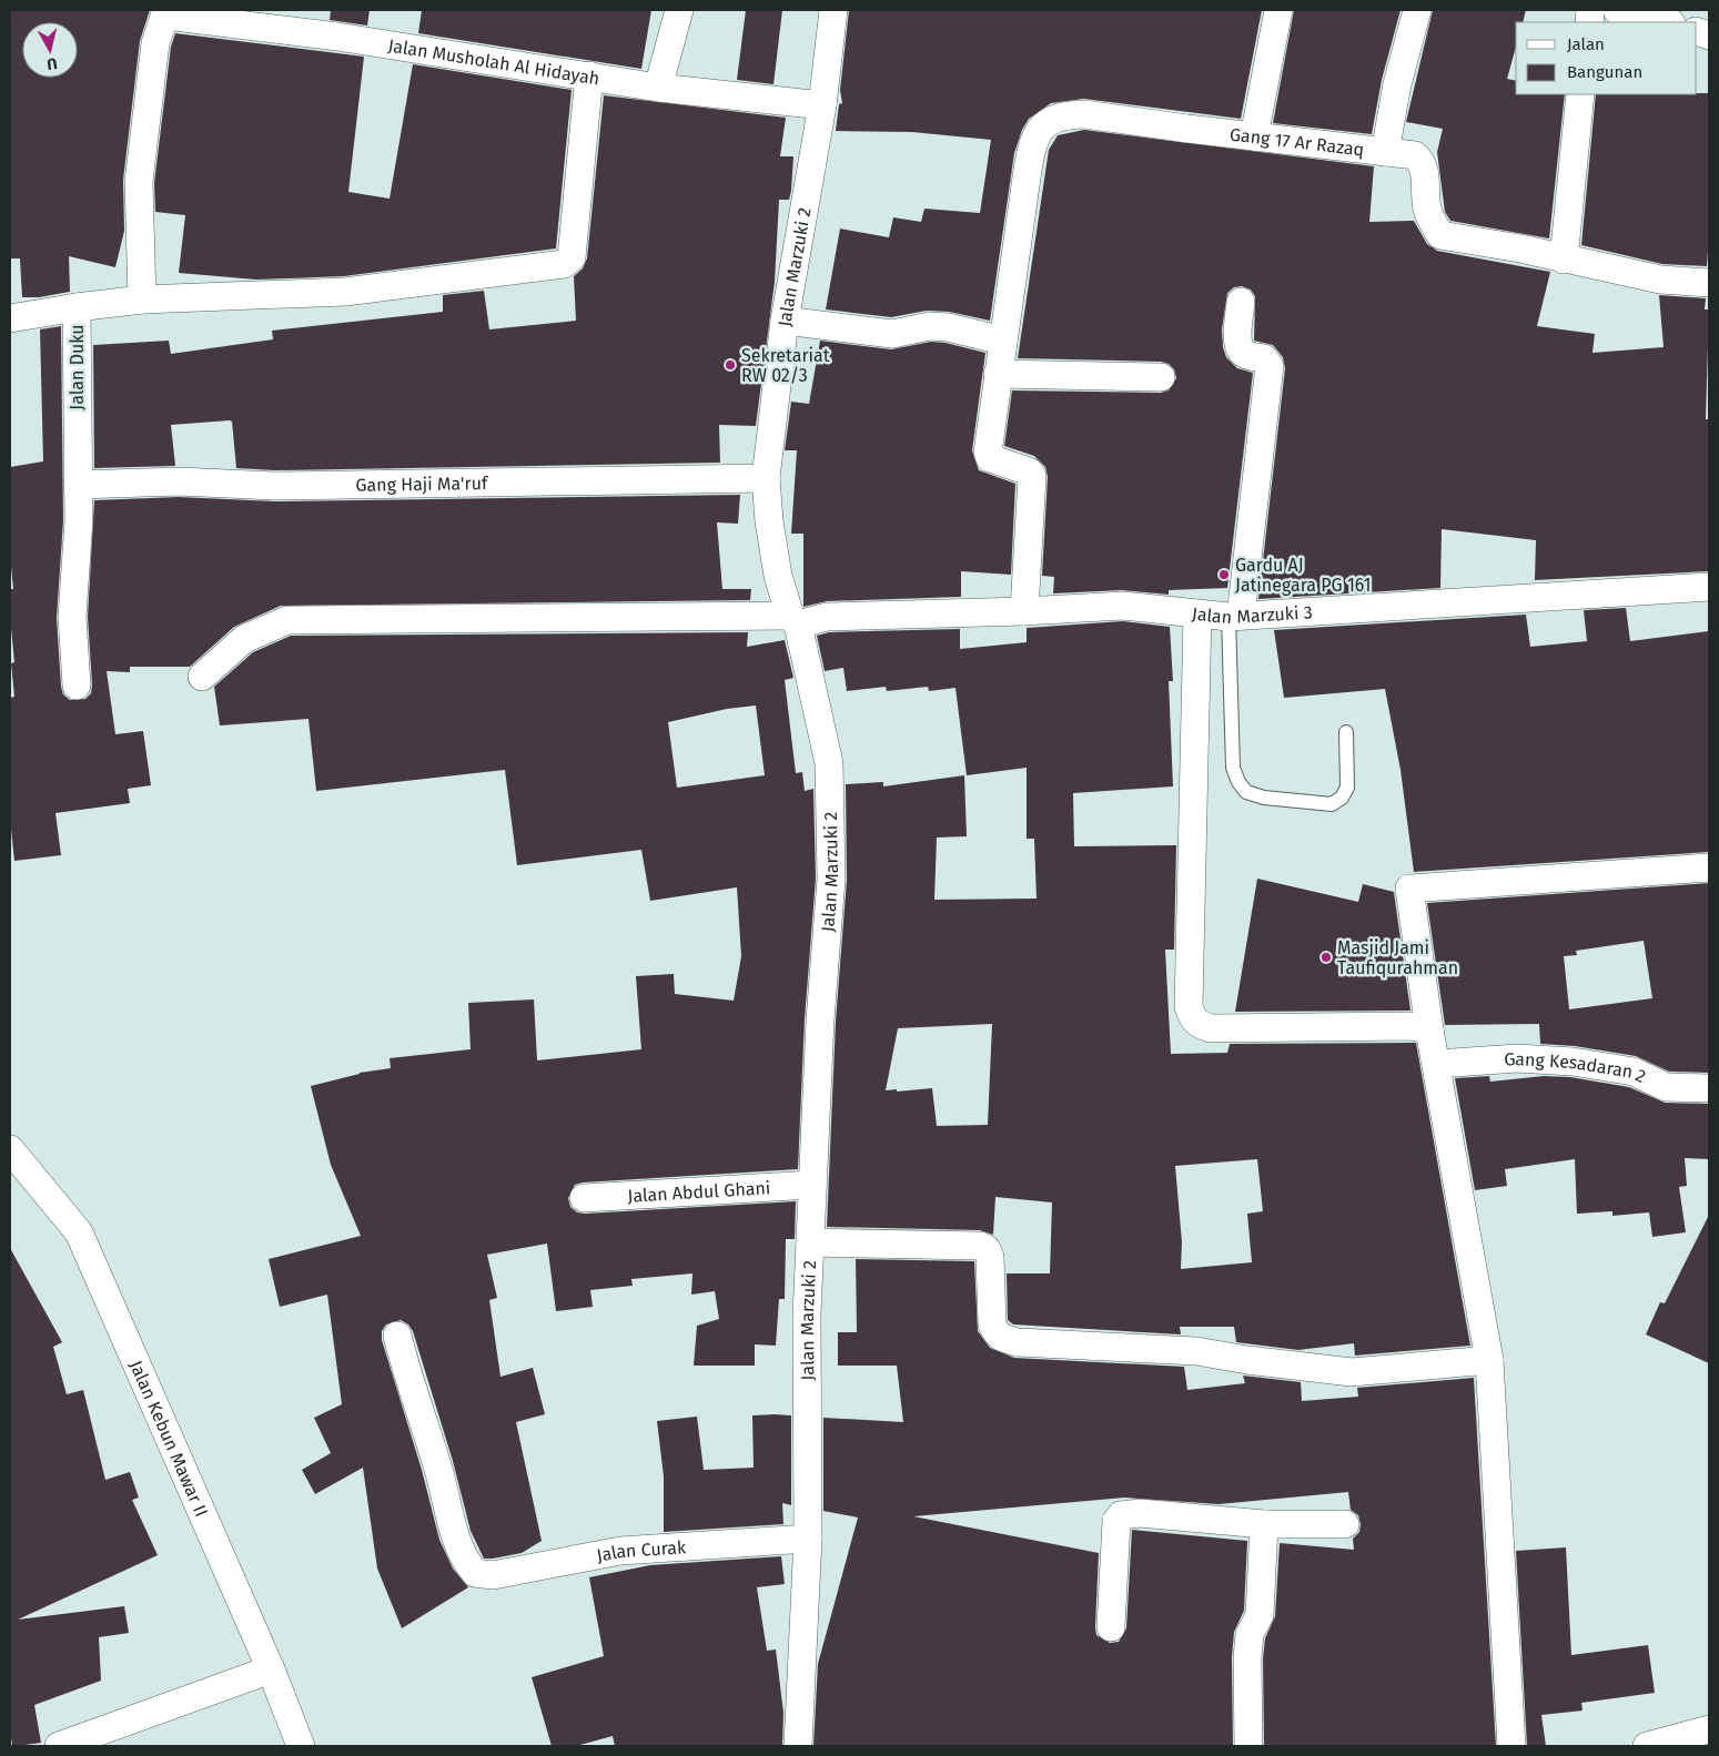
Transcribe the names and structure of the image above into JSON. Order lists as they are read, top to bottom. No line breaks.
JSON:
{"streets":{"street":["Jalan Musholah Al Hidayah","Gang 17 Ar Razaq","Jalan Marzuki 2","Jalan Duku","Gang Haji Ma'ruf","Jalan Marzuki 3","Gang Kesadaran 2","Jalan Abdul Ghani","Jalan Kebun Mawar II","Jalan Curak"]},"crossings":[["Jalan Musholah Al Hidayah","Jalan Marzuki 2"],["Jalan Musholah Al Hidayah","Jalan Duku"],["Gang 17 Ar Razaq","Jalan Marzuki 3"],["Jalan Marzuki 2","Gang Haji Ma'ruf"],["Jalan Marzuki 2","Jalan Marzuki 3"],["Jalan Marzuki 2","Jalan Abdul Ghani"],["Jalan Marzuki 2","Jalan Curak"],["Jalan Duku","Gang Haji Ma'ruf"]],"places":["Sekretariat RW 02/3","Gardu AJ Jatinegara PG 161","Masjid Jami Taufiqurahman"],"legend":["Jalan","Bangunan"],"north":"bottom"}
